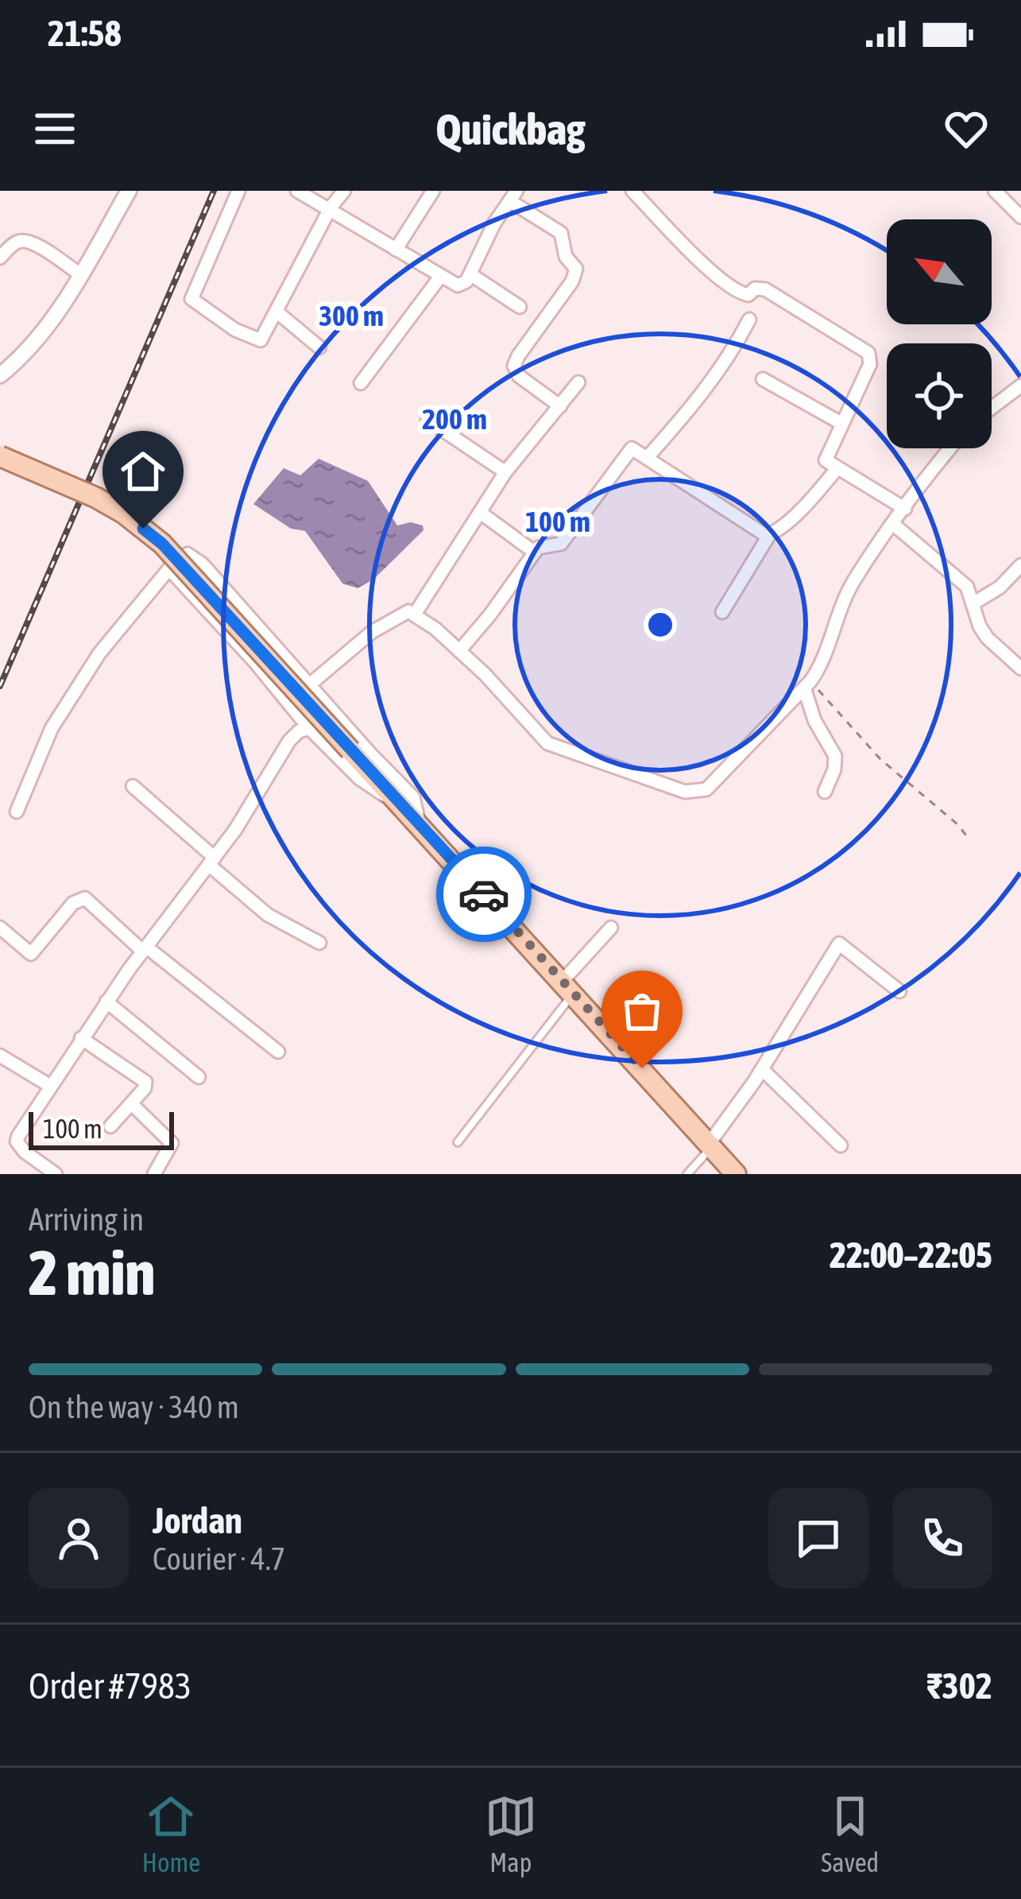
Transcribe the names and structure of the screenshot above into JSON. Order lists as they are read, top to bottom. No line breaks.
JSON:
{"scale_bar":"100 m","north":"top left","page":{"status":"21:58","header":"Quickbag","scale":"100 m","heading":["2 min","Arriving in","22:00–22:05"],"panel":["Jordan","Courier · 4.7","Order #7983","₹302"],"bar":"On the way · 340 m","tabs":["Home","Map","Saved"]},"rings":["300 m","200 m","100 m"]}
